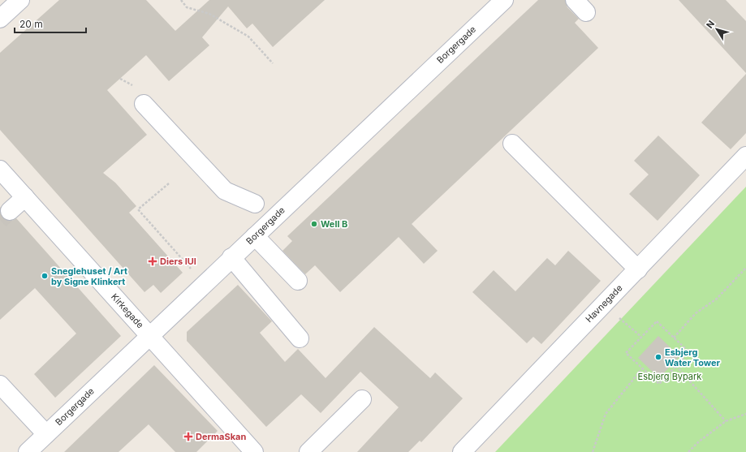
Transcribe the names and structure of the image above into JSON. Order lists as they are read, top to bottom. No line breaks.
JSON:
{"streets":{"street":["Borgergade","Havnegade","Kirkegade"]},"crossings":[["Borgergade","Kirkegade"]],"parks":["Esbjerg Bypark"],"places":{"other":["Well B","Sneglehuset / Art by Signe Klinkert","Esbjerg Water Tower"],"health":["Diers IUI","DermaSkan"]},"scale_bar":"20 m","north":"top left"}
